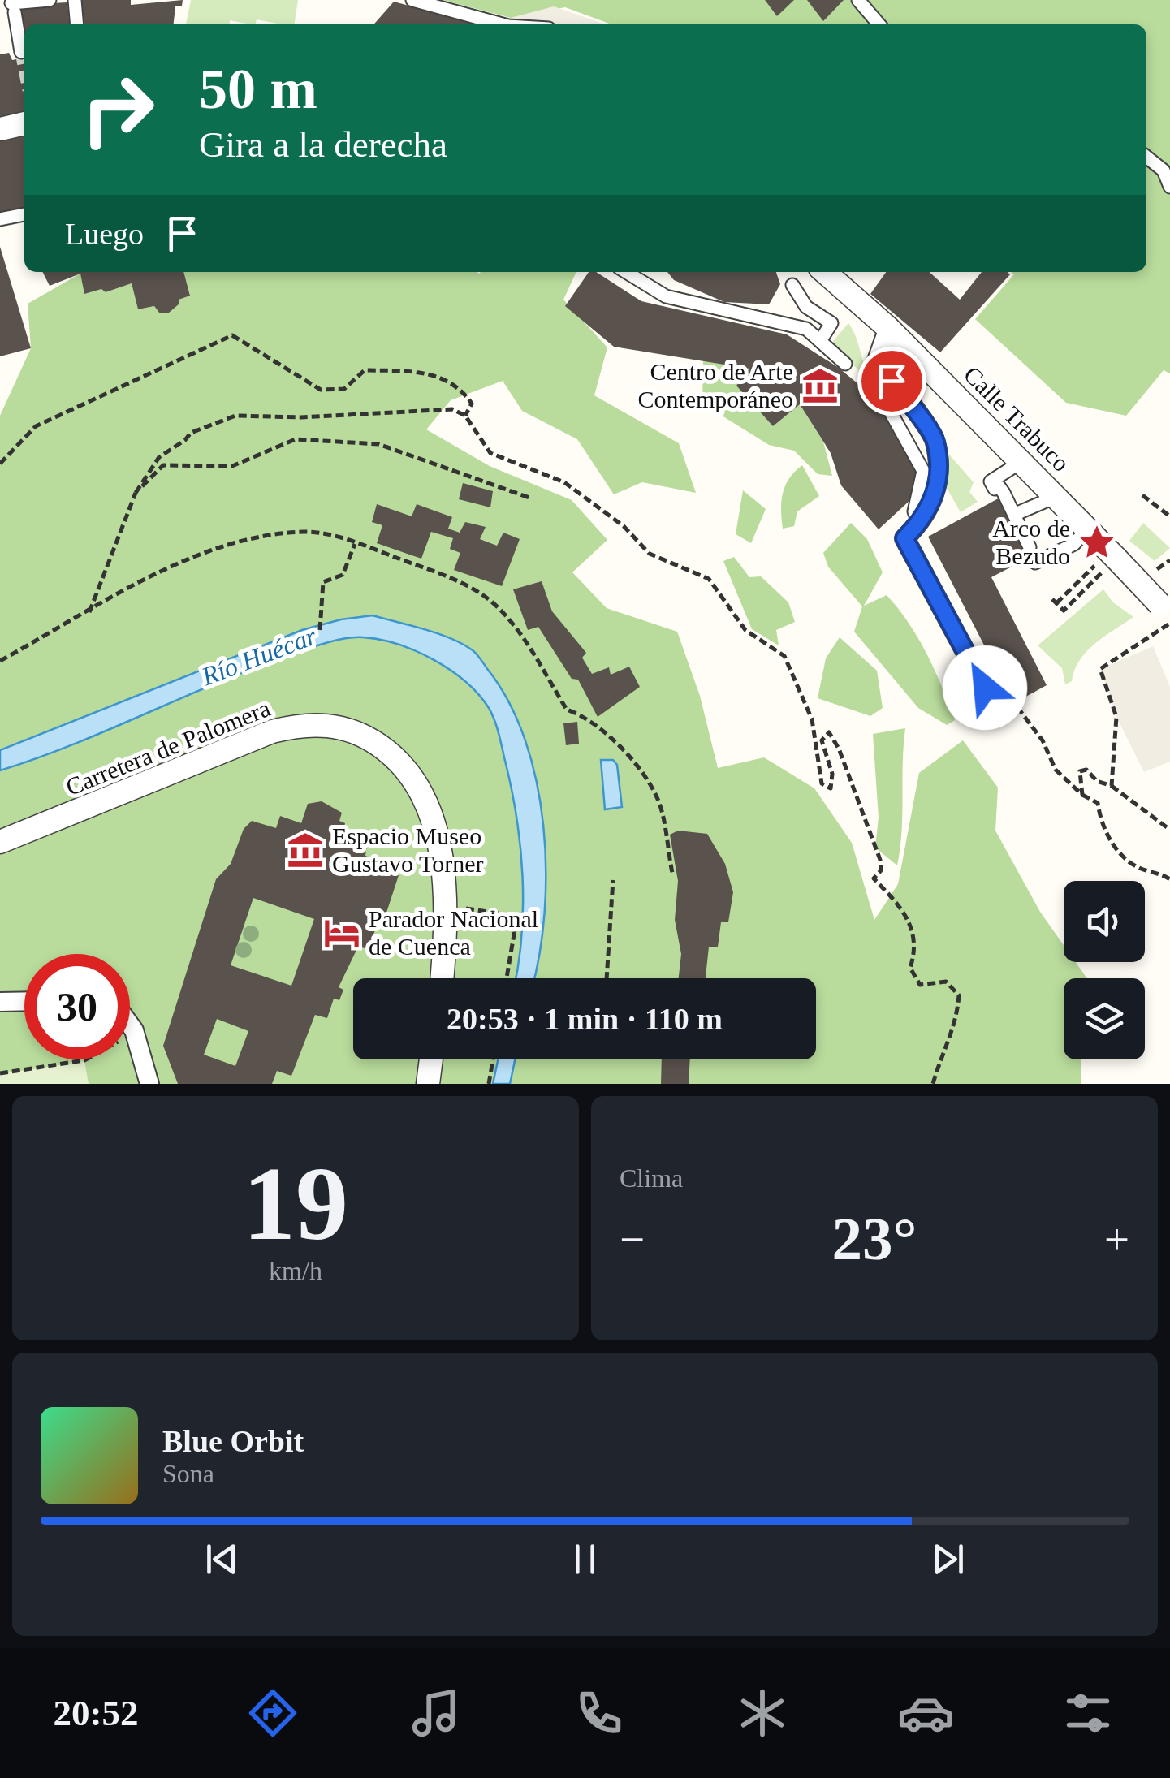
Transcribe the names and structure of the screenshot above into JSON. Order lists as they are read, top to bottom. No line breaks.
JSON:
{"streets":{"street":["Calle Trabuco","Carretera de Palomera"]},"water":["Río Huécar"],"places":{"museum":["Centro de Arte Contemporáneo","Espacio Museo Gustavo Torner"],"place":["Arco de Bezudo"],"hotel":["Parador Nacional de Cuenca"]},"page":{"turn":["50 m","Gira a la derecha"],"then":"Luego","limit":"30","trip":"20:53 · 1 min · 110 m","tile":[["19","km/h"],"Clima"],"heat":["−","23°","+"],"song":["Blue Orbit","Sona"],"tabs":"20:52"}}
